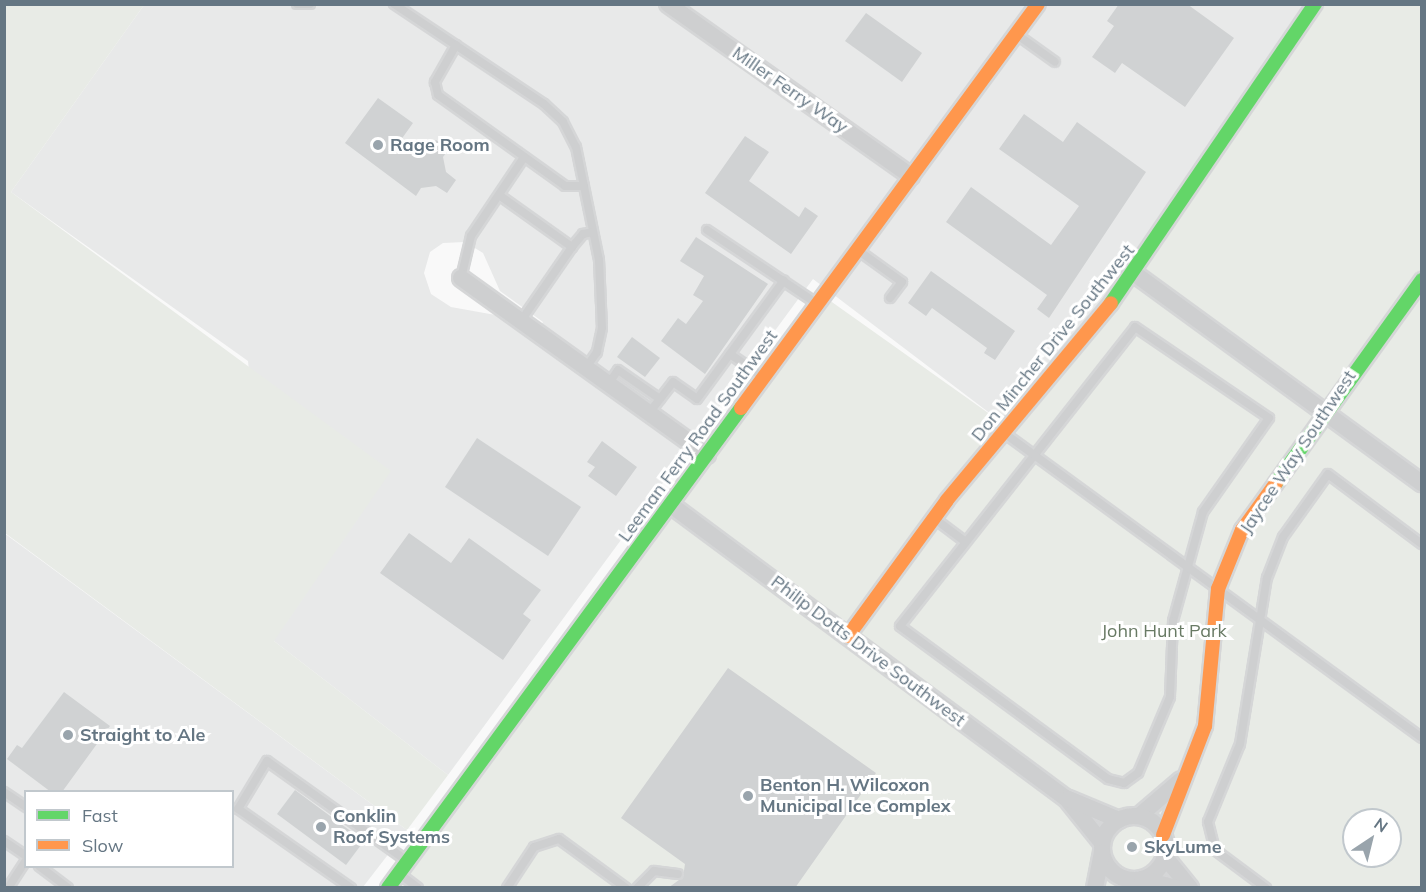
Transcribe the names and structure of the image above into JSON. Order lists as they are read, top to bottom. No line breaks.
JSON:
{"streets":{"street":["Miller Ferry Way","Don Mincher Drive Southwest","Leeman Ferry Road Southwest","Jaycee Way Southwest","Philip Dotts Drive Southwest"]},"crossings":[["Miller Ferry Way","Leeman Ferry Road Southwest"],["Don Mincher Drive Southwest","Philip Dotts Drive Southwest"],["Leeman Ferry Road Southwest","Philip Dotts Drive Southwest"],["Jaycee Way Southwest","Philip Dotts Drive Southwest"]],"parks":["John Hunt Park"],"places":["Rage Room","Straight to Ale","Benton H. Wilcoxon Municipal Ice Complex","Conklin Roof Systems","SkyLume"],"legend":["Fast","Slow"],"north":"top right"}
